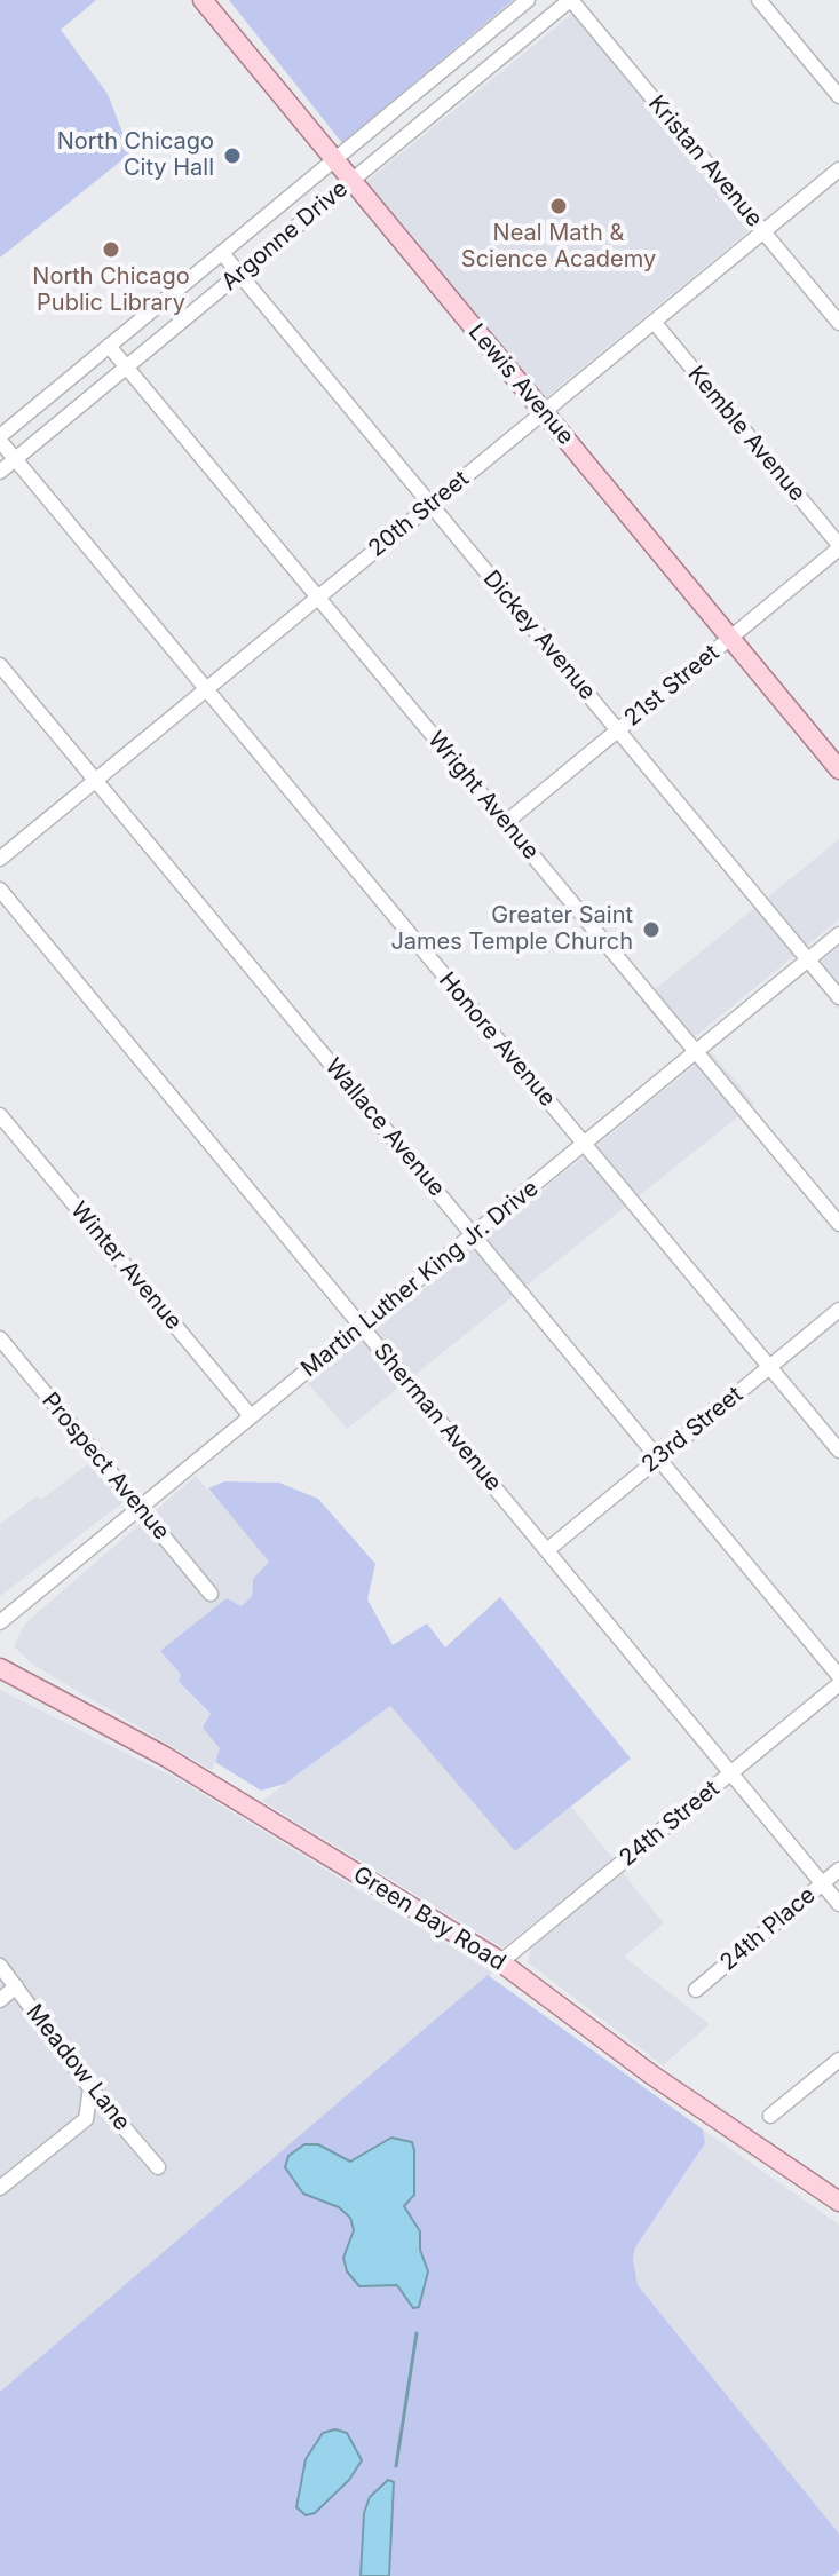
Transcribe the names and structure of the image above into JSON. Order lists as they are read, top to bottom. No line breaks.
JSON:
{"streets":{"main road":["Lewis Avenue","Green Bay Road"],"street":["Kristan Avenue","Argonne Drive","Kemble Avenue","20th Street","Dickey Avenue","21st Street","Wright Avenue","Honore Avenue","Wallace Avenue","Winter Avenue","Martin Luther King Jr. Drive","Sherman Avenue","23rd Street","Prospect Avenue","24th Street","24th Place","Meadow Lane"]},"crossings":[["Kristan Avenue","Argonne Drive"],["Kristan Avenue","20th Street"],["Argonne Drive","Lewis Avenue"],["Argonne Drive","Dickey Avenue"],["Argonne Drive","Wright Avenue"],["Argonne Drive","Honore Avenue"],["Lewis Avenue","20th Street"],["Lewis Avenue","21st Street"],["Kemble Avenue","20th Street"],["Kemble Avenue","21st Street"],["20th Street","Dickey Avenue"],["20th Street","Wright Avenue"],["20th Street","Honore Avenue"],["20th Street","Wallace Avenue"],["Dickey Avenue","21st Street"],["Dickey Avenue","Martin Luther King Jr. Drive"],["21st Street","Wright Avenue"],["Wright Avenue","Martin Luther King Jr. Drive"],["Honore Avenue","Martin Luther King Jr. Drive"],["Honore Avenue","23rd Street"],["Wallace Avenue","Martin Luther King Jr. Drive"],["Wallace Avenue","23rd Street"],["Winter Avenue","Martin Luther King Jr. Drive"],["Martin Luther King Jr. Drive","Sherman Avenue"],["Martin Luther King Jr. Drive","Prospect Avenue"],["Sherman Avenue","23rd Street"],["Sherman Avenue","24th Street"],["Sherman Avenue","24th Place"],["24th Street","Green Bay Road"]],"places":["North Chicago City Hall","Neal Math & Science Academy","North Chicago Public Library","Greater Saint James Temple Church"]}
